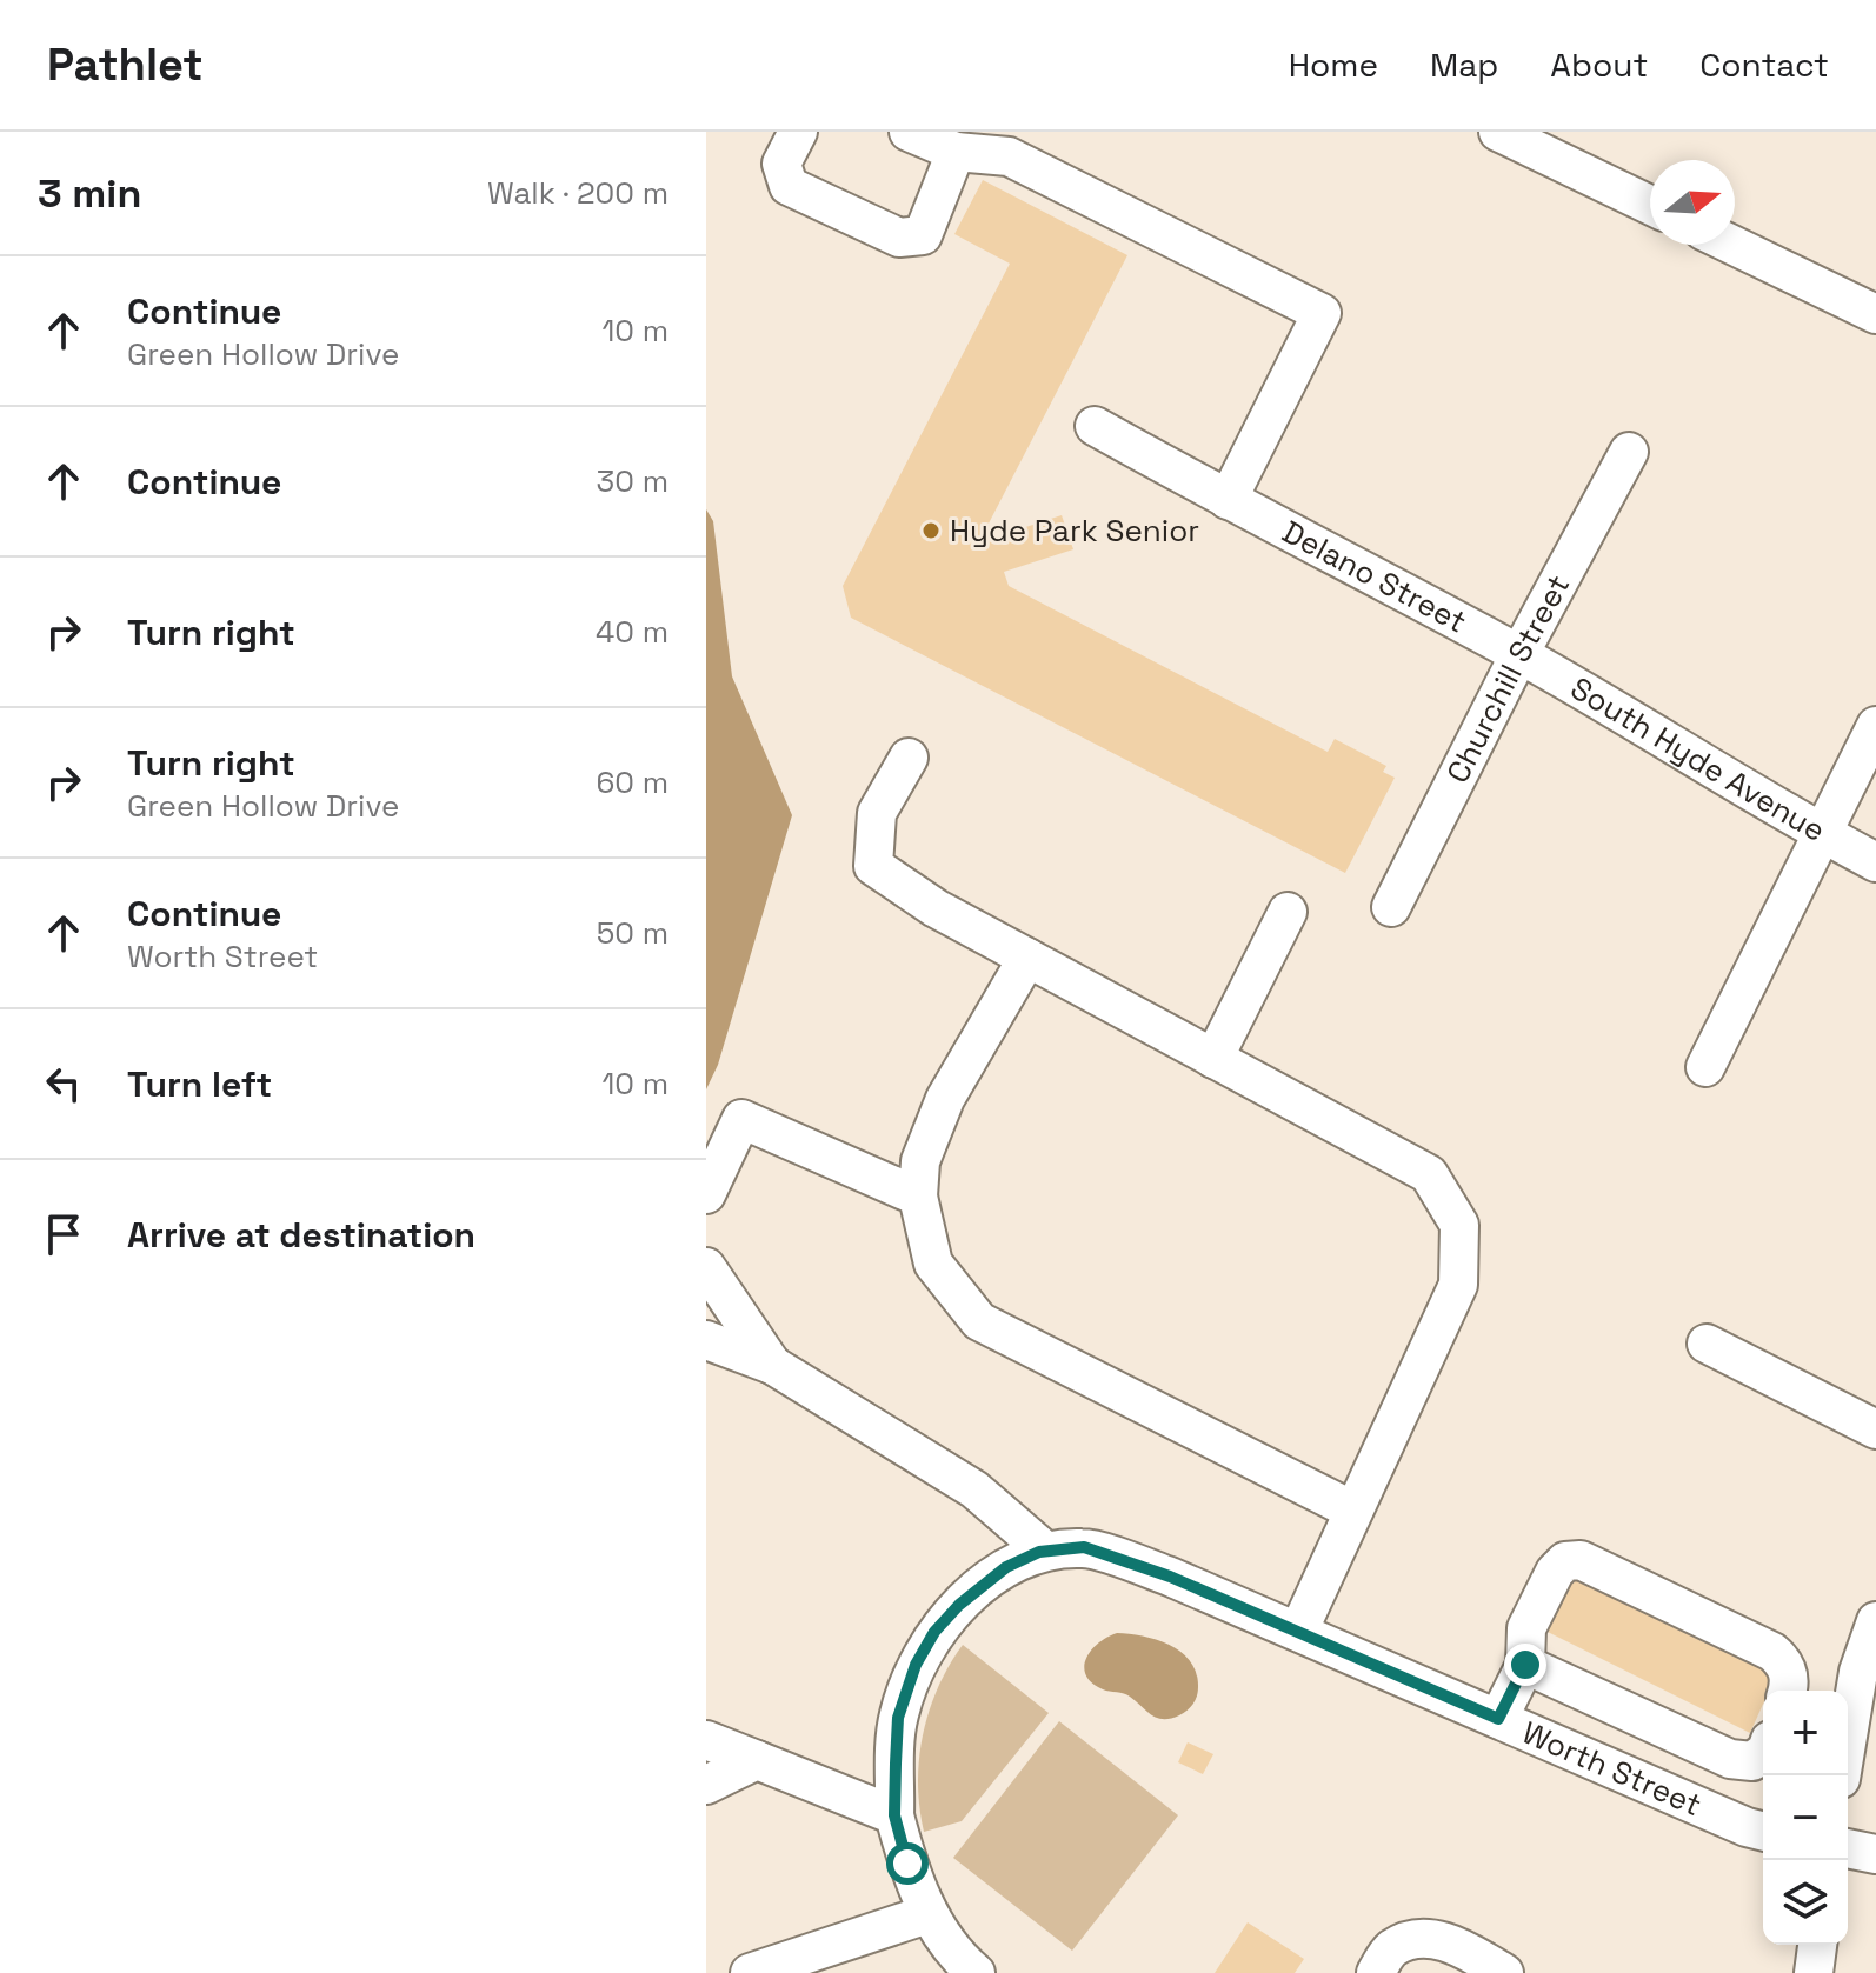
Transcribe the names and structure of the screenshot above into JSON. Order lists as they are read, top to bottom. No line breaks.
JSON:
{"streets":{"street":["Delano Street","Churchill Street","South Hyde Avenue","Worth Street"]},"crossings":[["Delano Street","Churchill Street"],["Delano Street","South Hyde Avenue"],["Churchill Street","South Hyde Avenue"]],"places":["Hyde Park Senior"],"north":"right","page":{"header":"Pathlet","nav":["Home","Map","About","Contact"],"heading":["3 min","Walk · 200 m"],"list":[["Continue","Green Hollow Drive","10 m"],["Continue","30 m"],["Turn right","40 m"],["Turn right","Green Hollow Drive","60 m"],["Continue","Worth Street","50 m"],["Turn left","10 m"],"Arrive at destination"],"map_buttons":["+","−"]}}
